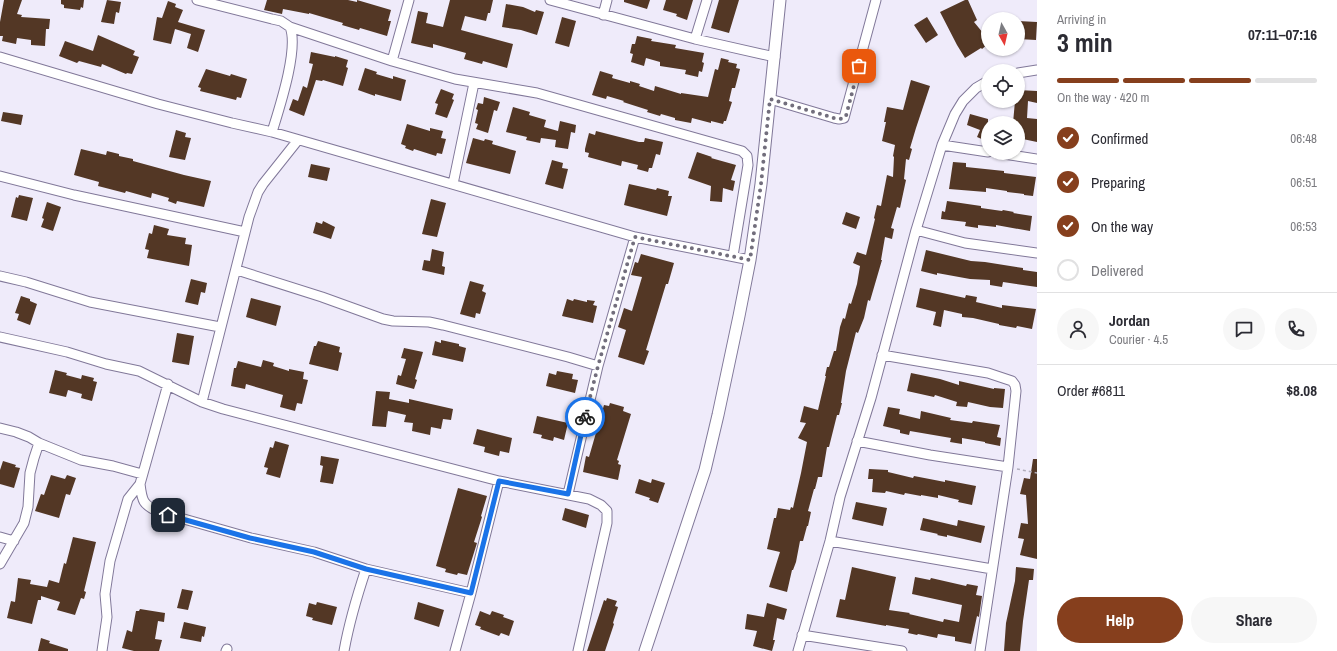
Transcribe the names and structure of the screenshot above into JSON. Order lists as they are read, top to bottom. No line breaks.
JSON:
{"north":"bottom","page":{"heading":["3 min","Arriving in","07:11–07:16"],"panel":["Jordan","Courier · 4.5","Order #6811","$8.08"],"bar":"On the way · 420 m","list":[["Confirmed","06:48"],["Preparing","06:51"],["On the way","06:53"],"Delivered"],"buttons":["Help","Share"]}}
